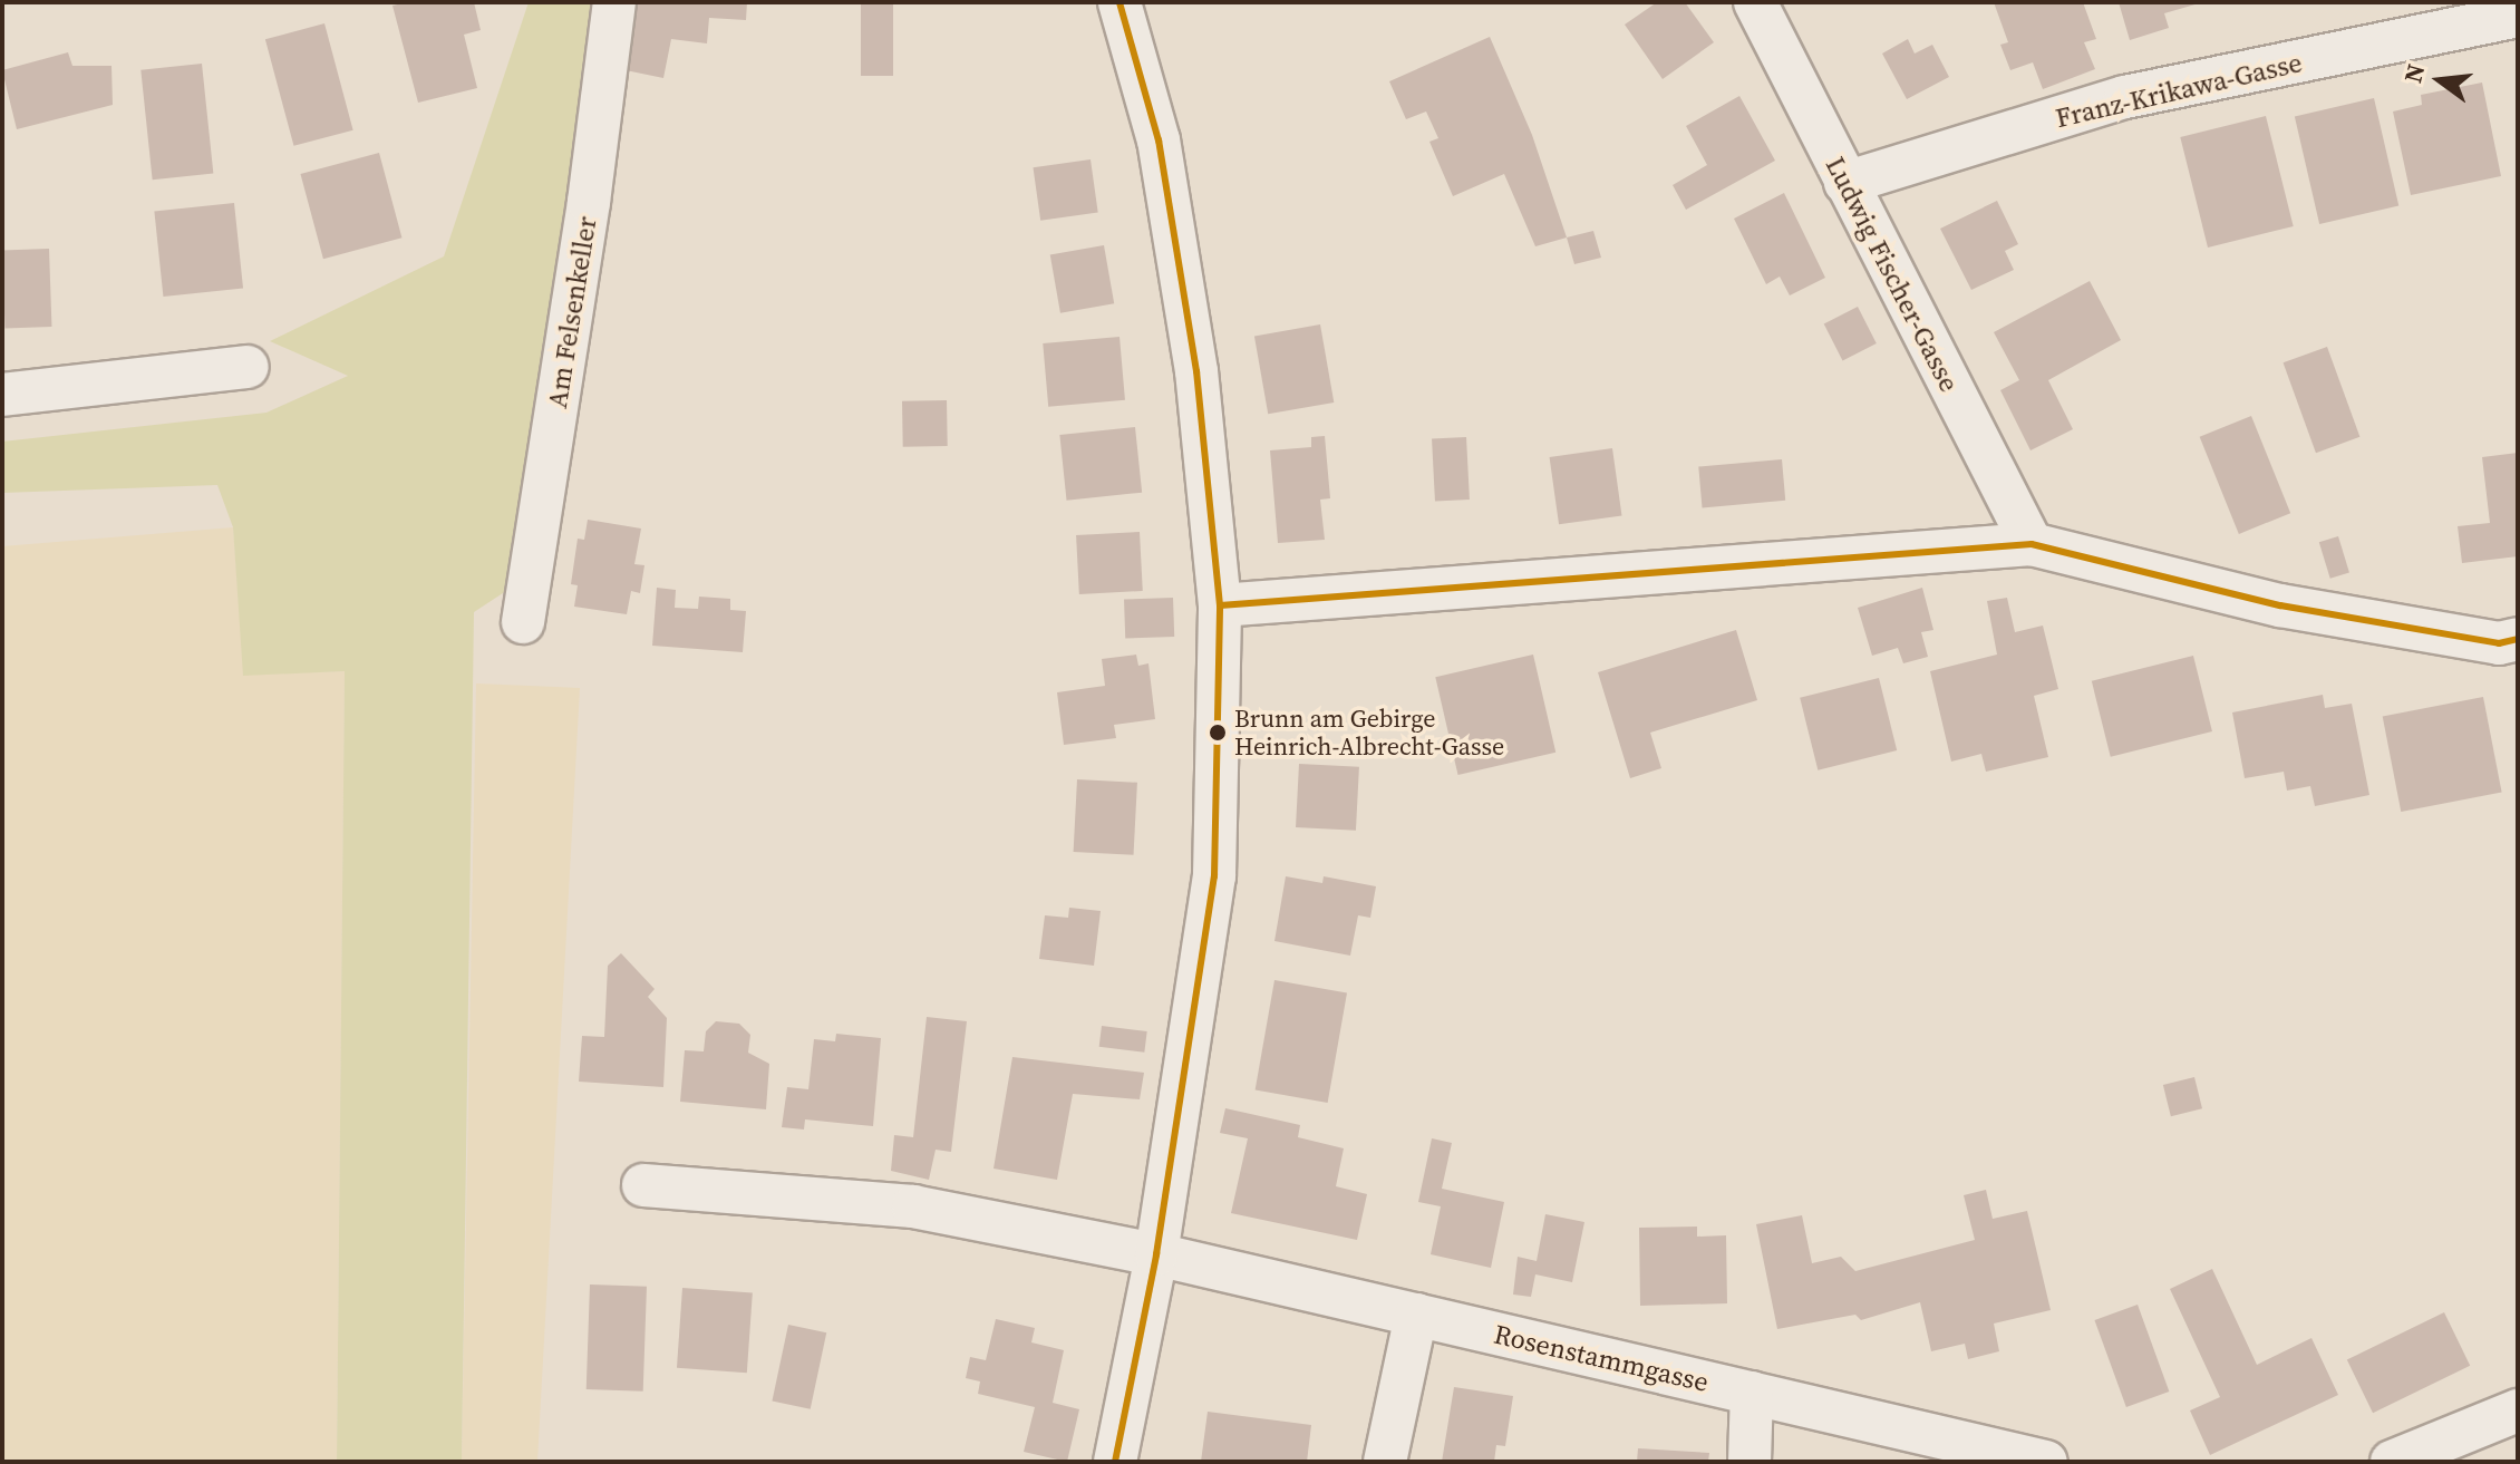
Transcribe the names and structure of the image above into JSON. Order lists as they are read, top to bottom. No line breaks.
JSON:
{"streets":{"street":["Franz-Krikawa-Gasse","Ludwig Fischer-Gasse","Am Felsenkeller","Rosenstammgasse"]},"crossings":[["Franz-Krikawa-Gasse","Ludwig Fischer-Gasse"]],"places":["Brunn am Gebirge Heinrich-Albrecht-Gasse"],"north":"left"}
